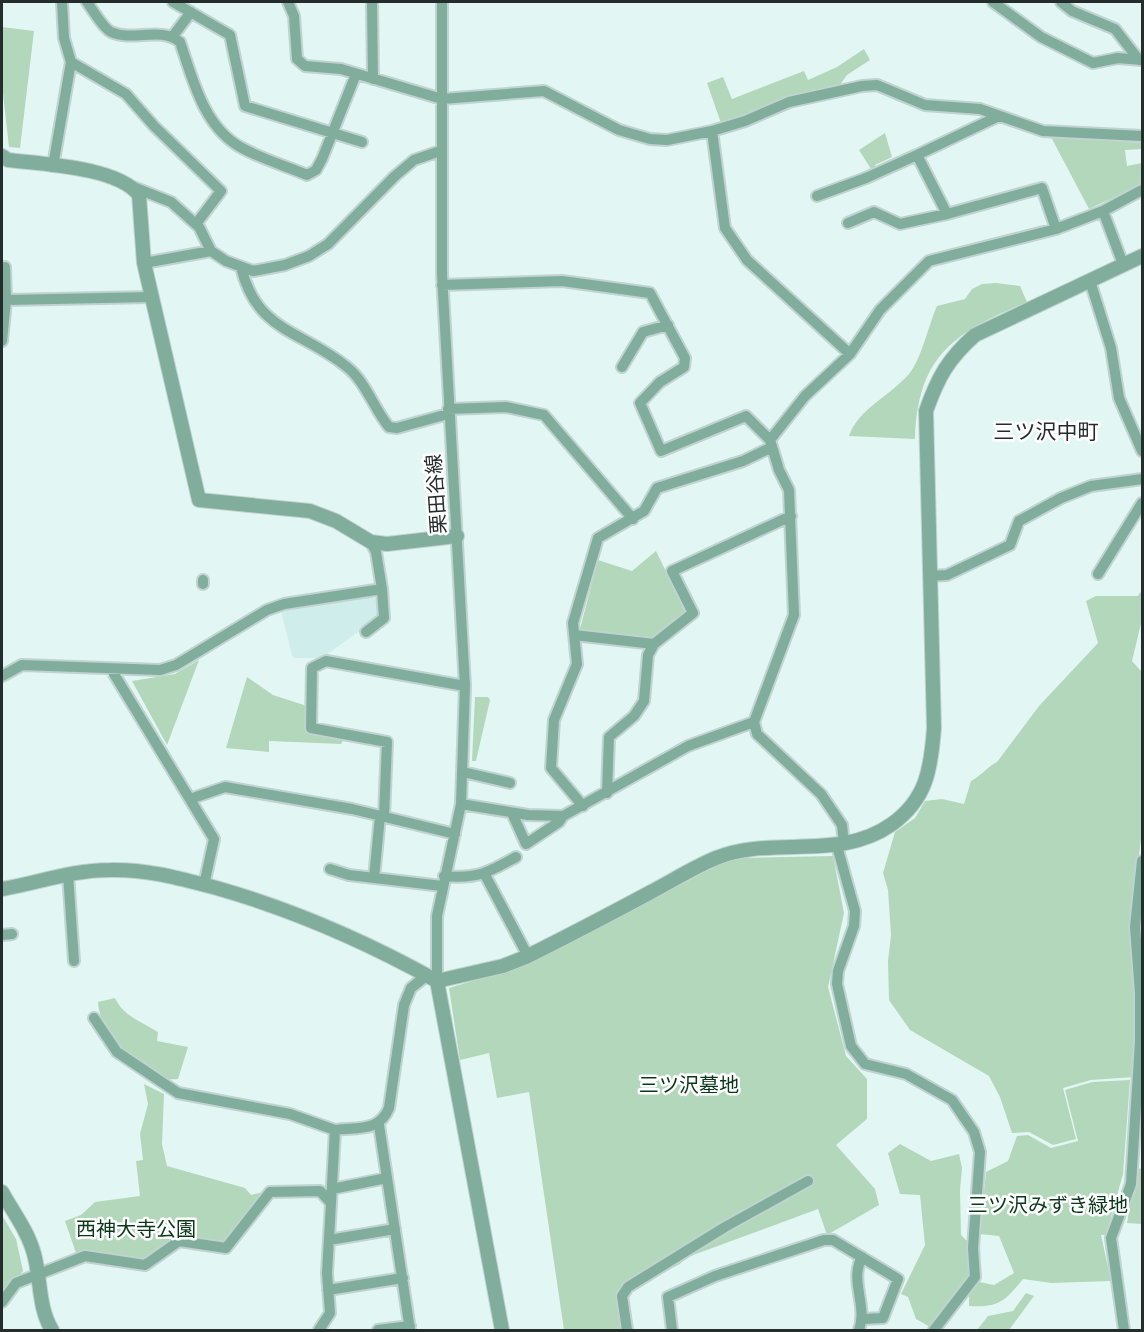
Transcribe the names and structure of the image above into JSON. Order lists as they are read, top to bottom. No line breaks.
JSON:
{"streets":{"street":["栗田谷線"]},"districts":["三ツ沢中町"],"parks":["三ツ沢墓地","三ツ沢みずき緑地","西神大寺公園"]}
